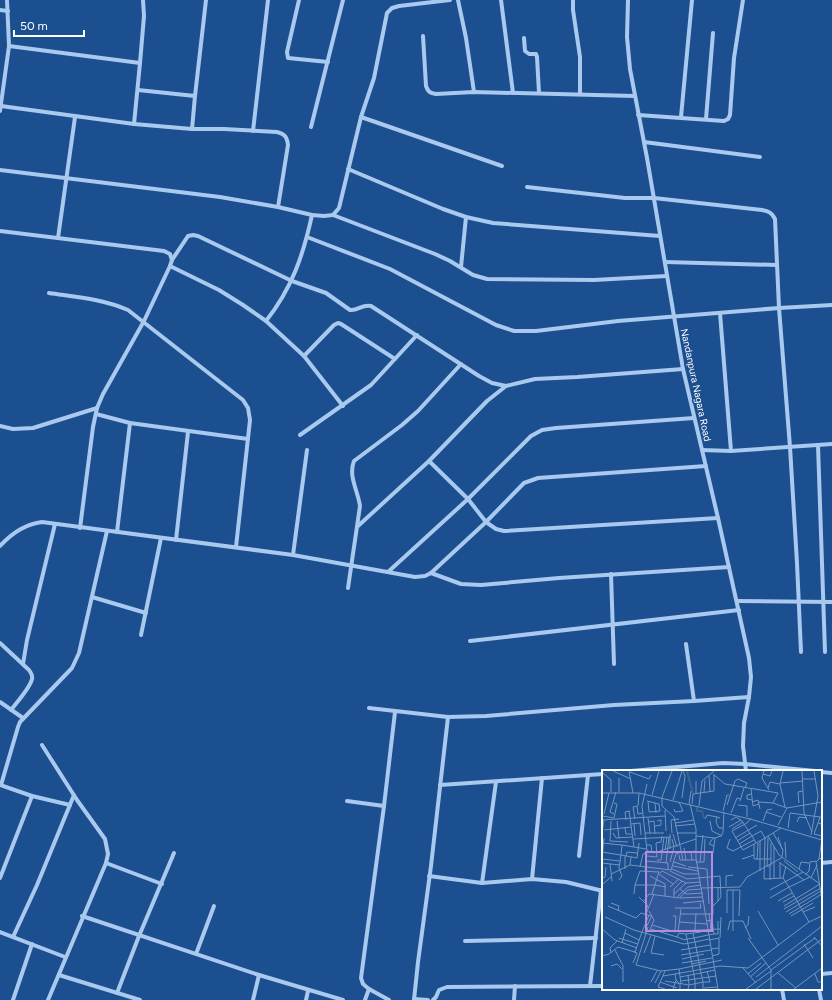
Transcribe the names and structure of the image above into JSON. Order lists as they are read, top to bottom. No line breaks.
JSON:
{"streets":{"street":["Nandanpura Nagara Road"]},"scale_bar":"50 m"}
